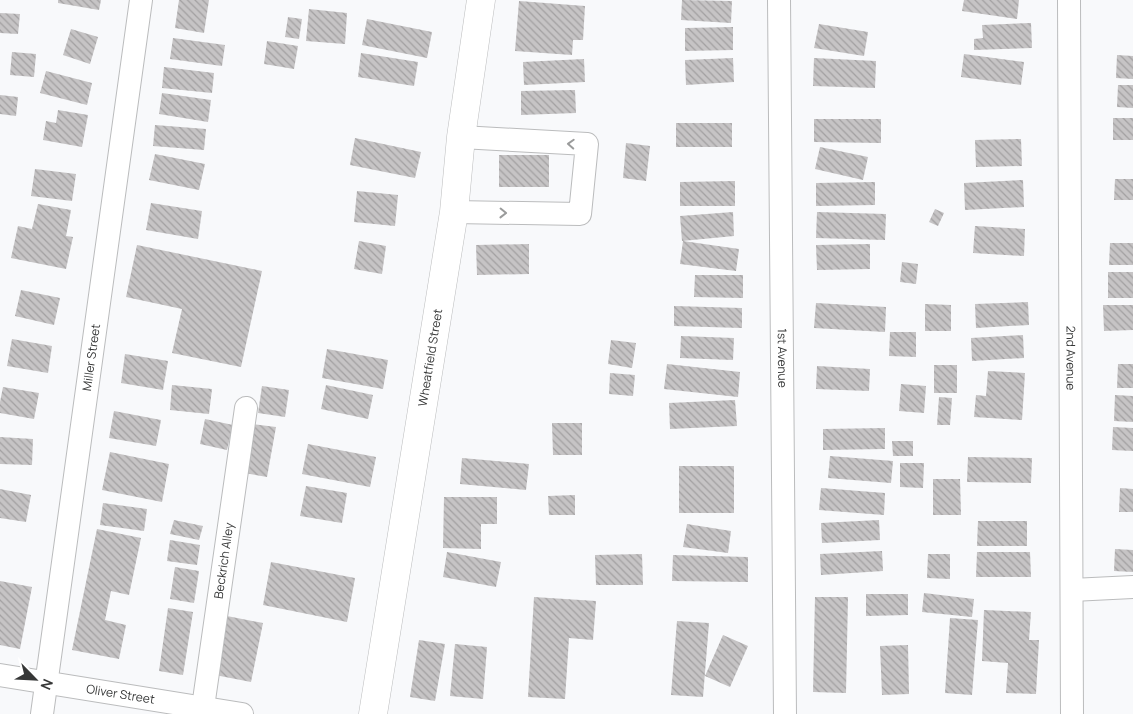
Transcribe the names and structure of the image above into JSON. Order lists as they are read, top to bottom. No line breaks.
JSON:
{"streets":{"main road":["Wheatfield Street"],"street":["Miller Street","1st Avenue","2nd Avenue","Beckrich Alley","Oliver Street"]},"crossings":[["Miller Street","Oliver Street"],["Beckrich Alley","Oliver Street"]],"north":"bottom right"}
